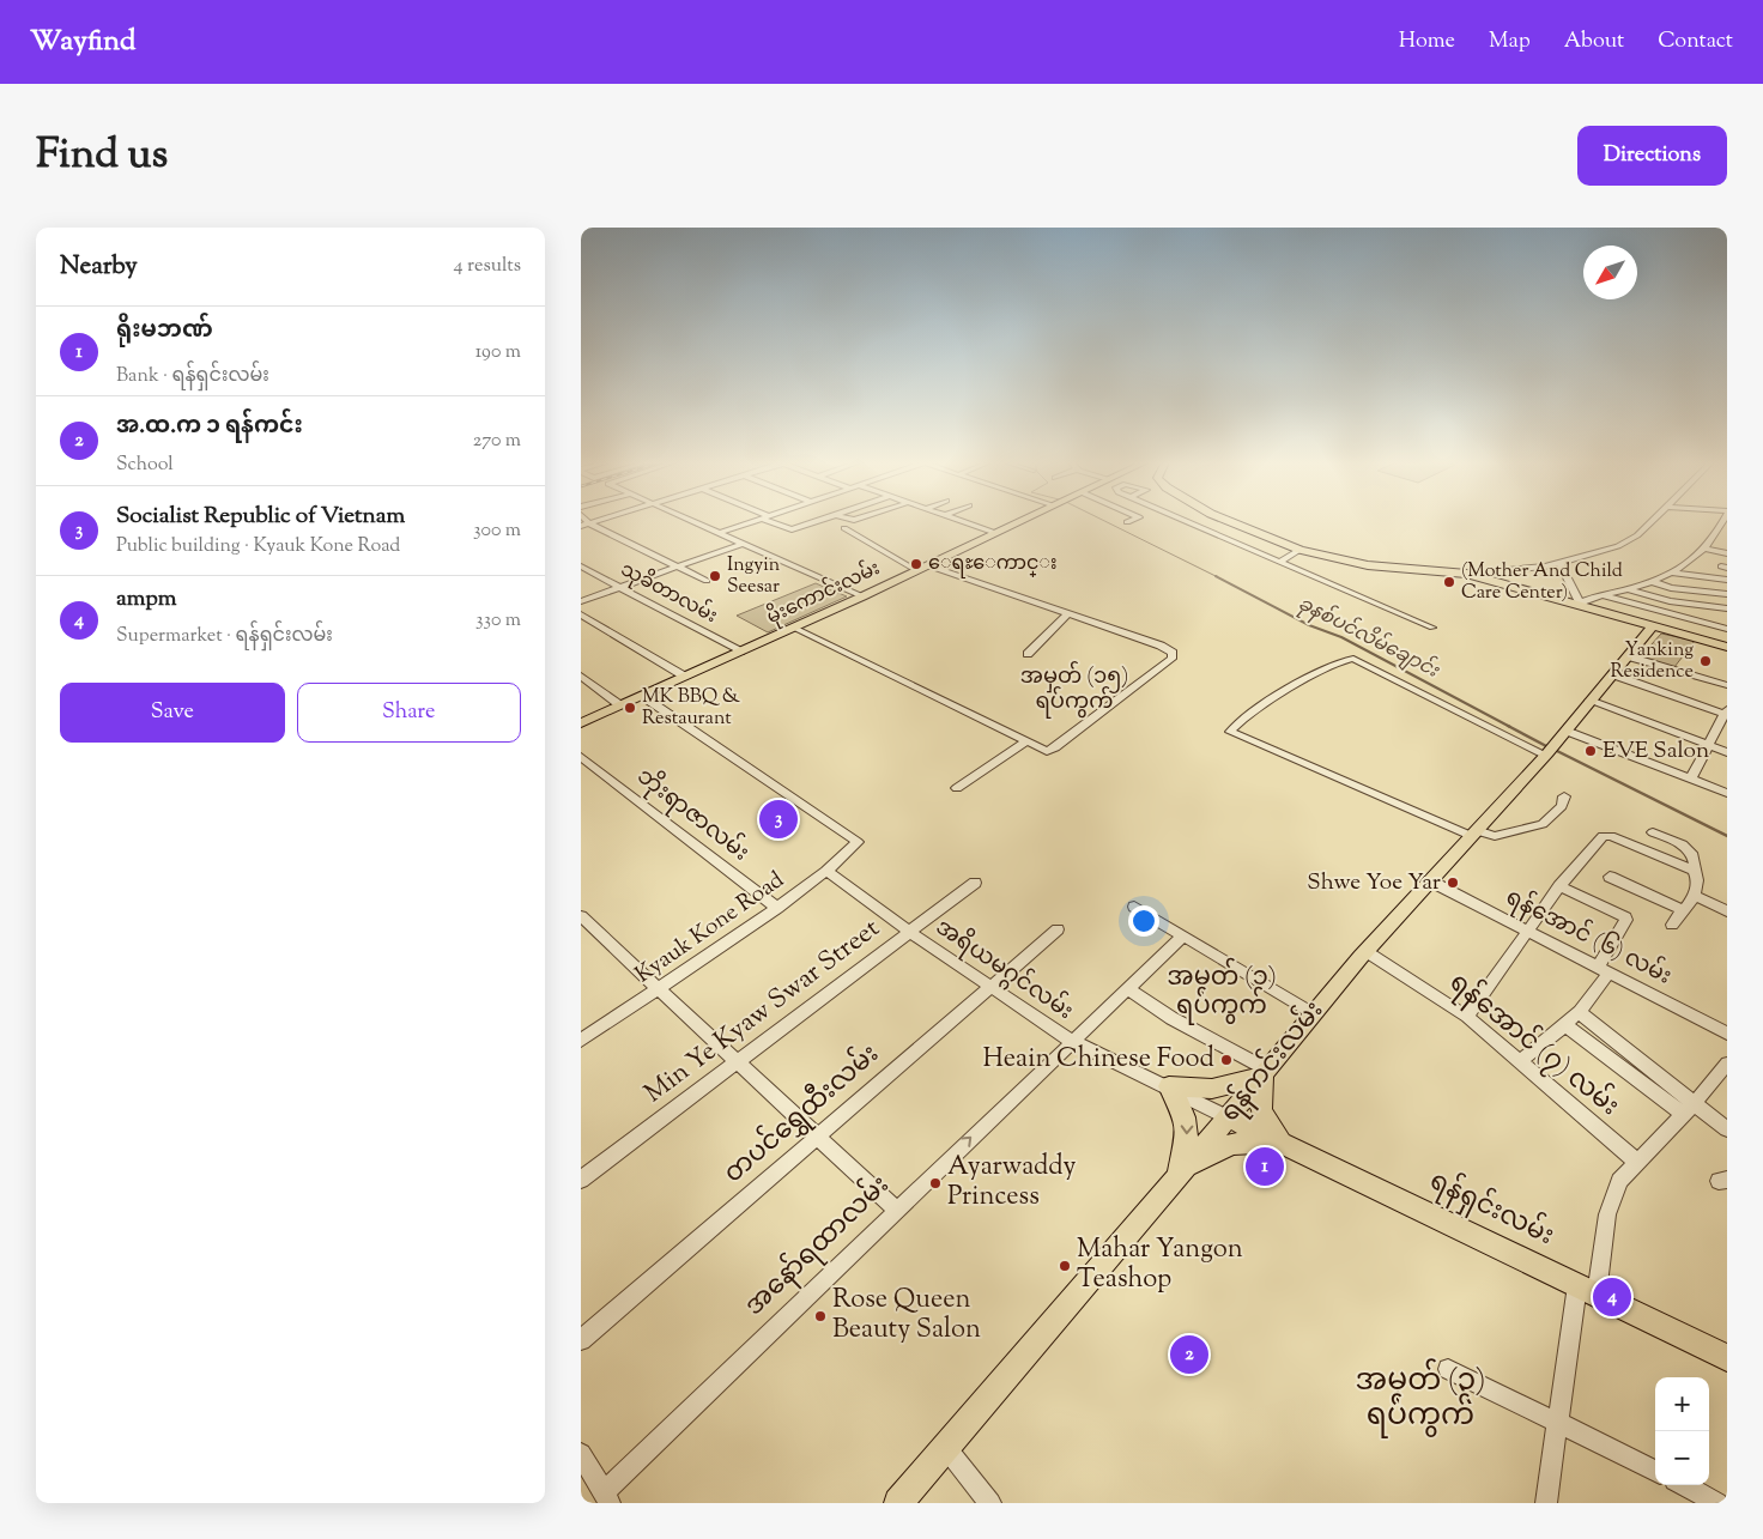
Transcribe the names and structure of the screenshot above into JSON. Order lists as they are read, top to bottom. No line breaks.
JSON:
{"streets":{"main road":["မိုးကောင်းလမ်း","ရန်ကင်းလမ်း","ရန်ရှင်းလမ်း"],"street":["သုခိတာလမ်း","ဘိုးရာဇာလမ်း","Kyauk Kone Road","ရန်အောင် (၆) လမ်း","အရိယမဂ္ဂင်လမ်း","Min Ye Kyaw Swar Street","ရန်အောင် (၇) လမ်း","တပင်ရွှေထီးလမ်း","အနော်ရထာလမ်း"]},"crossings":[["သုခိတာလမ်း","မိုးကောင်းလမ်း"],["မိုးကောင်းလမ်း","Kyauk Kone Road"],["ဘိုးရာဇာလမ်း","Kyauk Kone Road"],["Kyauk Kone Road","အရိယမဂ္ဂင်လမ်း"],["ရန်အောင် (၆) လမ်း","ရန်ကင်းလမ်း"],["အရိယမဂ္ဂင်လမ်း","Min Ye Kyaw Swar Street"],["အရိယမဂ္ဂင်လမ်း","ရန်ကင်းလမ်း"],["အရိယမဂ္ဂင်လမ်း","တပင်ရွှေထီးလမ်း"],["အရိယမဂ္ဂင်လမ်း","ရန်ရှင်းလမ်း"],["အရိယမဂ္ဂင်လမ်း","အနော်ရထာလမ်း"],["ရန်အောင် (၇) လမ်း","ရန်ကင်းလမ်း"],["ရန်ကင်းလမ်း","ရန်ရှင်းလမ်း"]],"districts":["အမှတ် (၁၅) ရပ်ကွက်","အမှတ် (၁) ရပ်ကွက်","အမှတ် (၃) ရပ်ကွက်"],"water":["ခုနစ်ပင်လိမ်ချောင်း"],"places":["ေရႊေကာင္း","Ingyin Seesar","(Mother And Child Care Center)","Yanking Residence","MK BBQ & Restaurant","EVE Salon","Shwe Yoe Yar","Heain Chinese Food","Ayarwaddy Princess","Mahar Yangon Teashop","Rose Queen Beauty Salon"],"north":"bottom left","page":{"header":"Wayfind","nav":["Home","Map","About","Contact"],"title":"Find us","buttons":["Directions",["Save","Share"]],"heading":["Nearby","4 results"],"list":[{"mark":"1","name":"ရိုးမဘဏ်","note":"Bank · ရန်ရှင်းလမ်း","value":"190 m"},{"mark":"2","name":"အ.ထ.က ၁ ရန်ကင်း","note":"School","value":"270 m"},{"mark":"3","name":"Socialist Republic of Vietnam","note":"Public building · Kyauk Kone Road","value":"300 m"},{"mark":"4","name":"ampm","note":"Supermarket · ရန်ရှင်းလမ်း","value":"330 m"}],"pins":["3","1","4","2"],"map_buttons":["+","−"]}}
